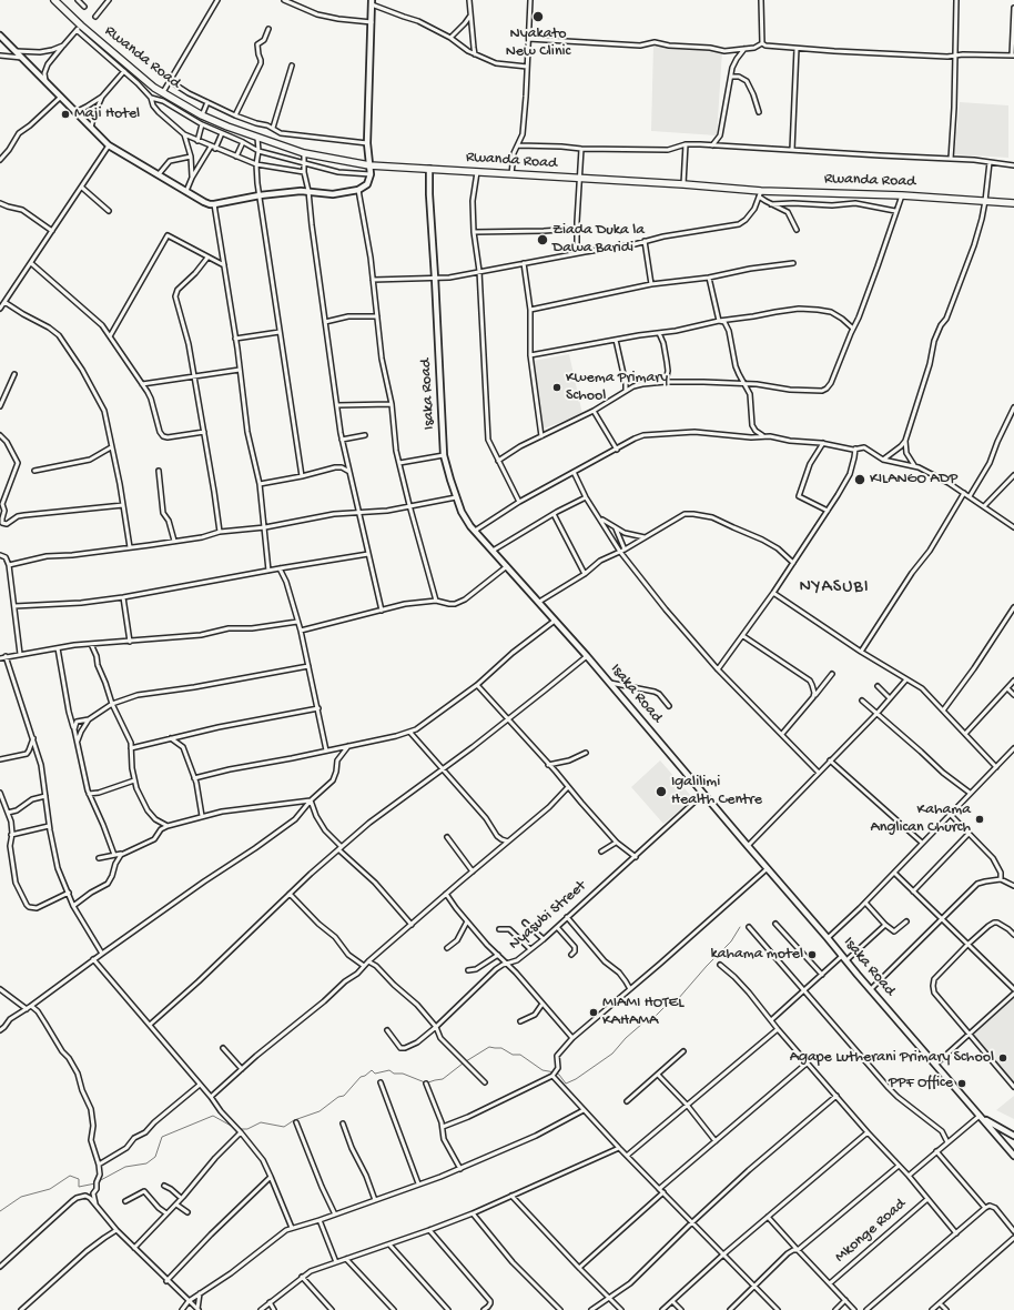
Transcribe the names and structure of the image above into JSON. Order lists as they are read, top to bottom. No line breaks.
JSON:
{"streets":{"highway":["Rwanda Road"],"street":["Isaka Road","Nyasubi Street","Mkonge Road"]},"crossings":[["Rwanda Road","Isaka Road"],["Isaka Road","Nyasubi Street"]],"districts":["NYASUBI"],"places":["Nyakato New Clinic","Maji Hotel","Ziada Duka la Dawa Baridi","Kwema Primary School","KILANGO ADP","Igalilimi Health Centre","Kahama Anglican Church","kahama motel","MIAMI HOTEL KAHAMA","Agape Lutherani Primary School","PPF Office"]}
